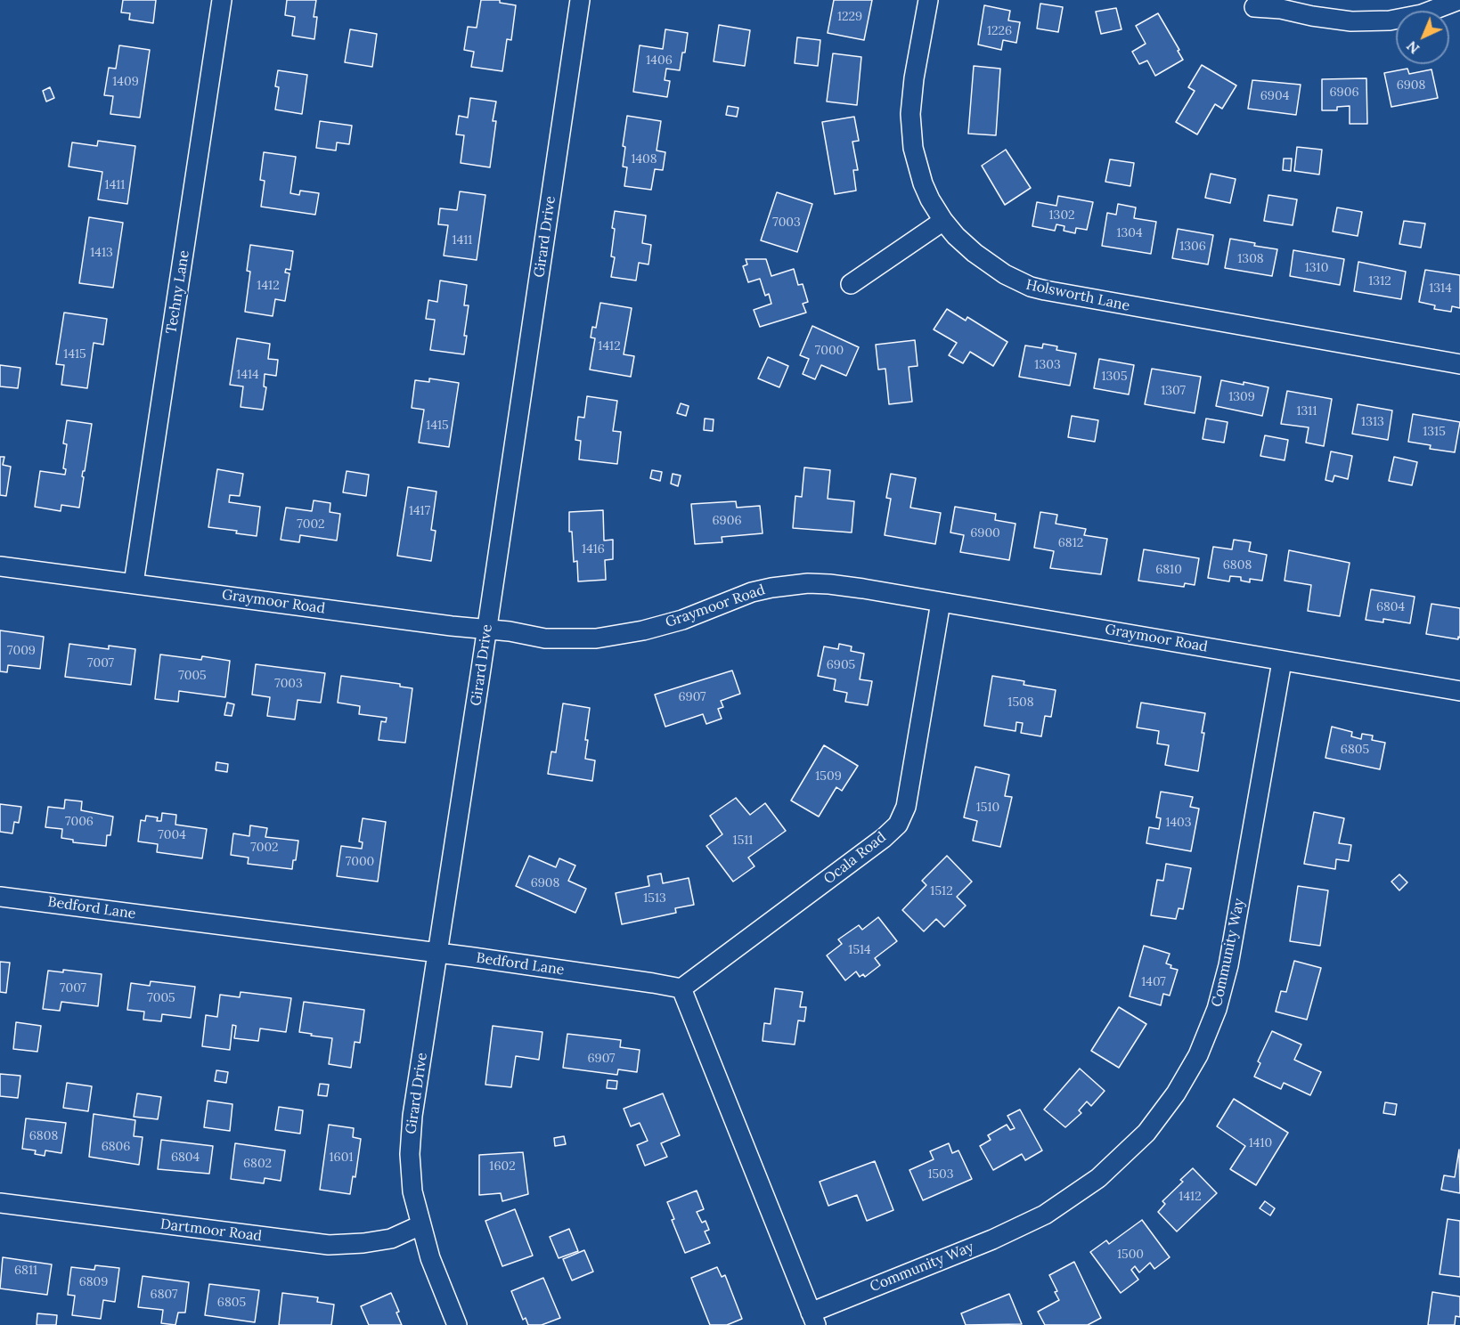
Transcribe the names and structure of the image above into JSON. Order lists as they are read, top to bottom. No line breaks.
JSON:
{"streets":{"street":["Girard Drive","Techny Lane","Holsworth Lane","Graymoor Road","Ocala Road","Bedford Lane","Community Way","Dartmoor Road"]},"crossings":[["Girard Drive","Graymoor Road"],["Girard Drive","Bedford Lane"],["Girard Drive","Dartmoor Road"],["Techny Lane","Graymoor Road"],["Graymoor Road","Ocala Road"],["Graymoor Road","Community Way"],["Ocala Road","Bedford Lane"]],"house_numbers":["1229","1226","1406","1409","6908","6906","6904","1408","1411","1302","7003","1304","1411","1306","1413","1308","1310","1312","1412","1314","1412","7000","1415","1303","1414","1305","1307","1309","1311","1313","1415","1315","1417","6906","7002","6900","6812","1416","6808","6810","6804","7009","7007","6905","7005","7003","6907","1508","6805","1509","1510","7006","1403","7004","1511","7002","7000","6908","1512","1513","1514","1407","7007","7005","6907","6808","1410","6806","6804","1601","6802","1602","1503","1412","1500","6811","6809","6807","6805"],"north":"bottom left"}
